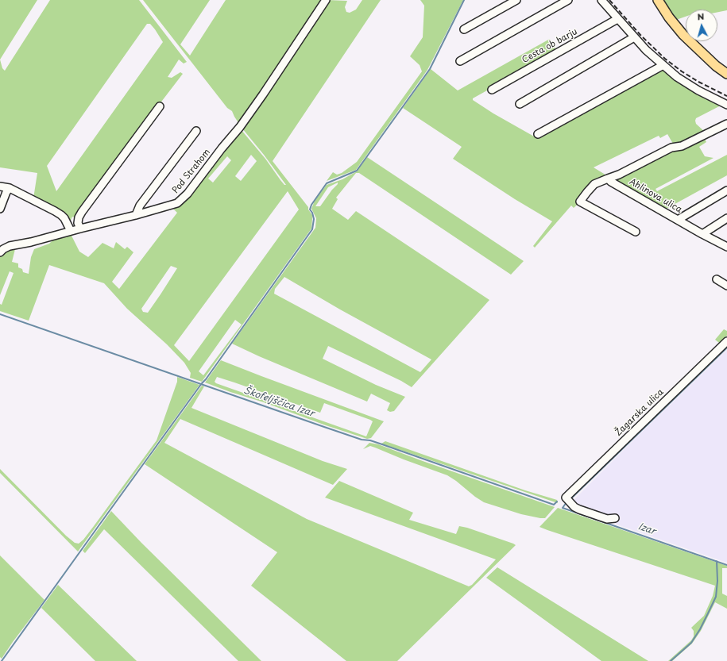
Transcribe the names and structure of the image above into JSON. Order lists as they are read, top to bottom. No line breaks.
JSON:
{"streets":{"street":["Cesta ob barju","Pod Strahom","Ahlinova ulica","Žagarska ulica"]},"water":["Škofeljščica Izar","Izar"],"north":"top"}
